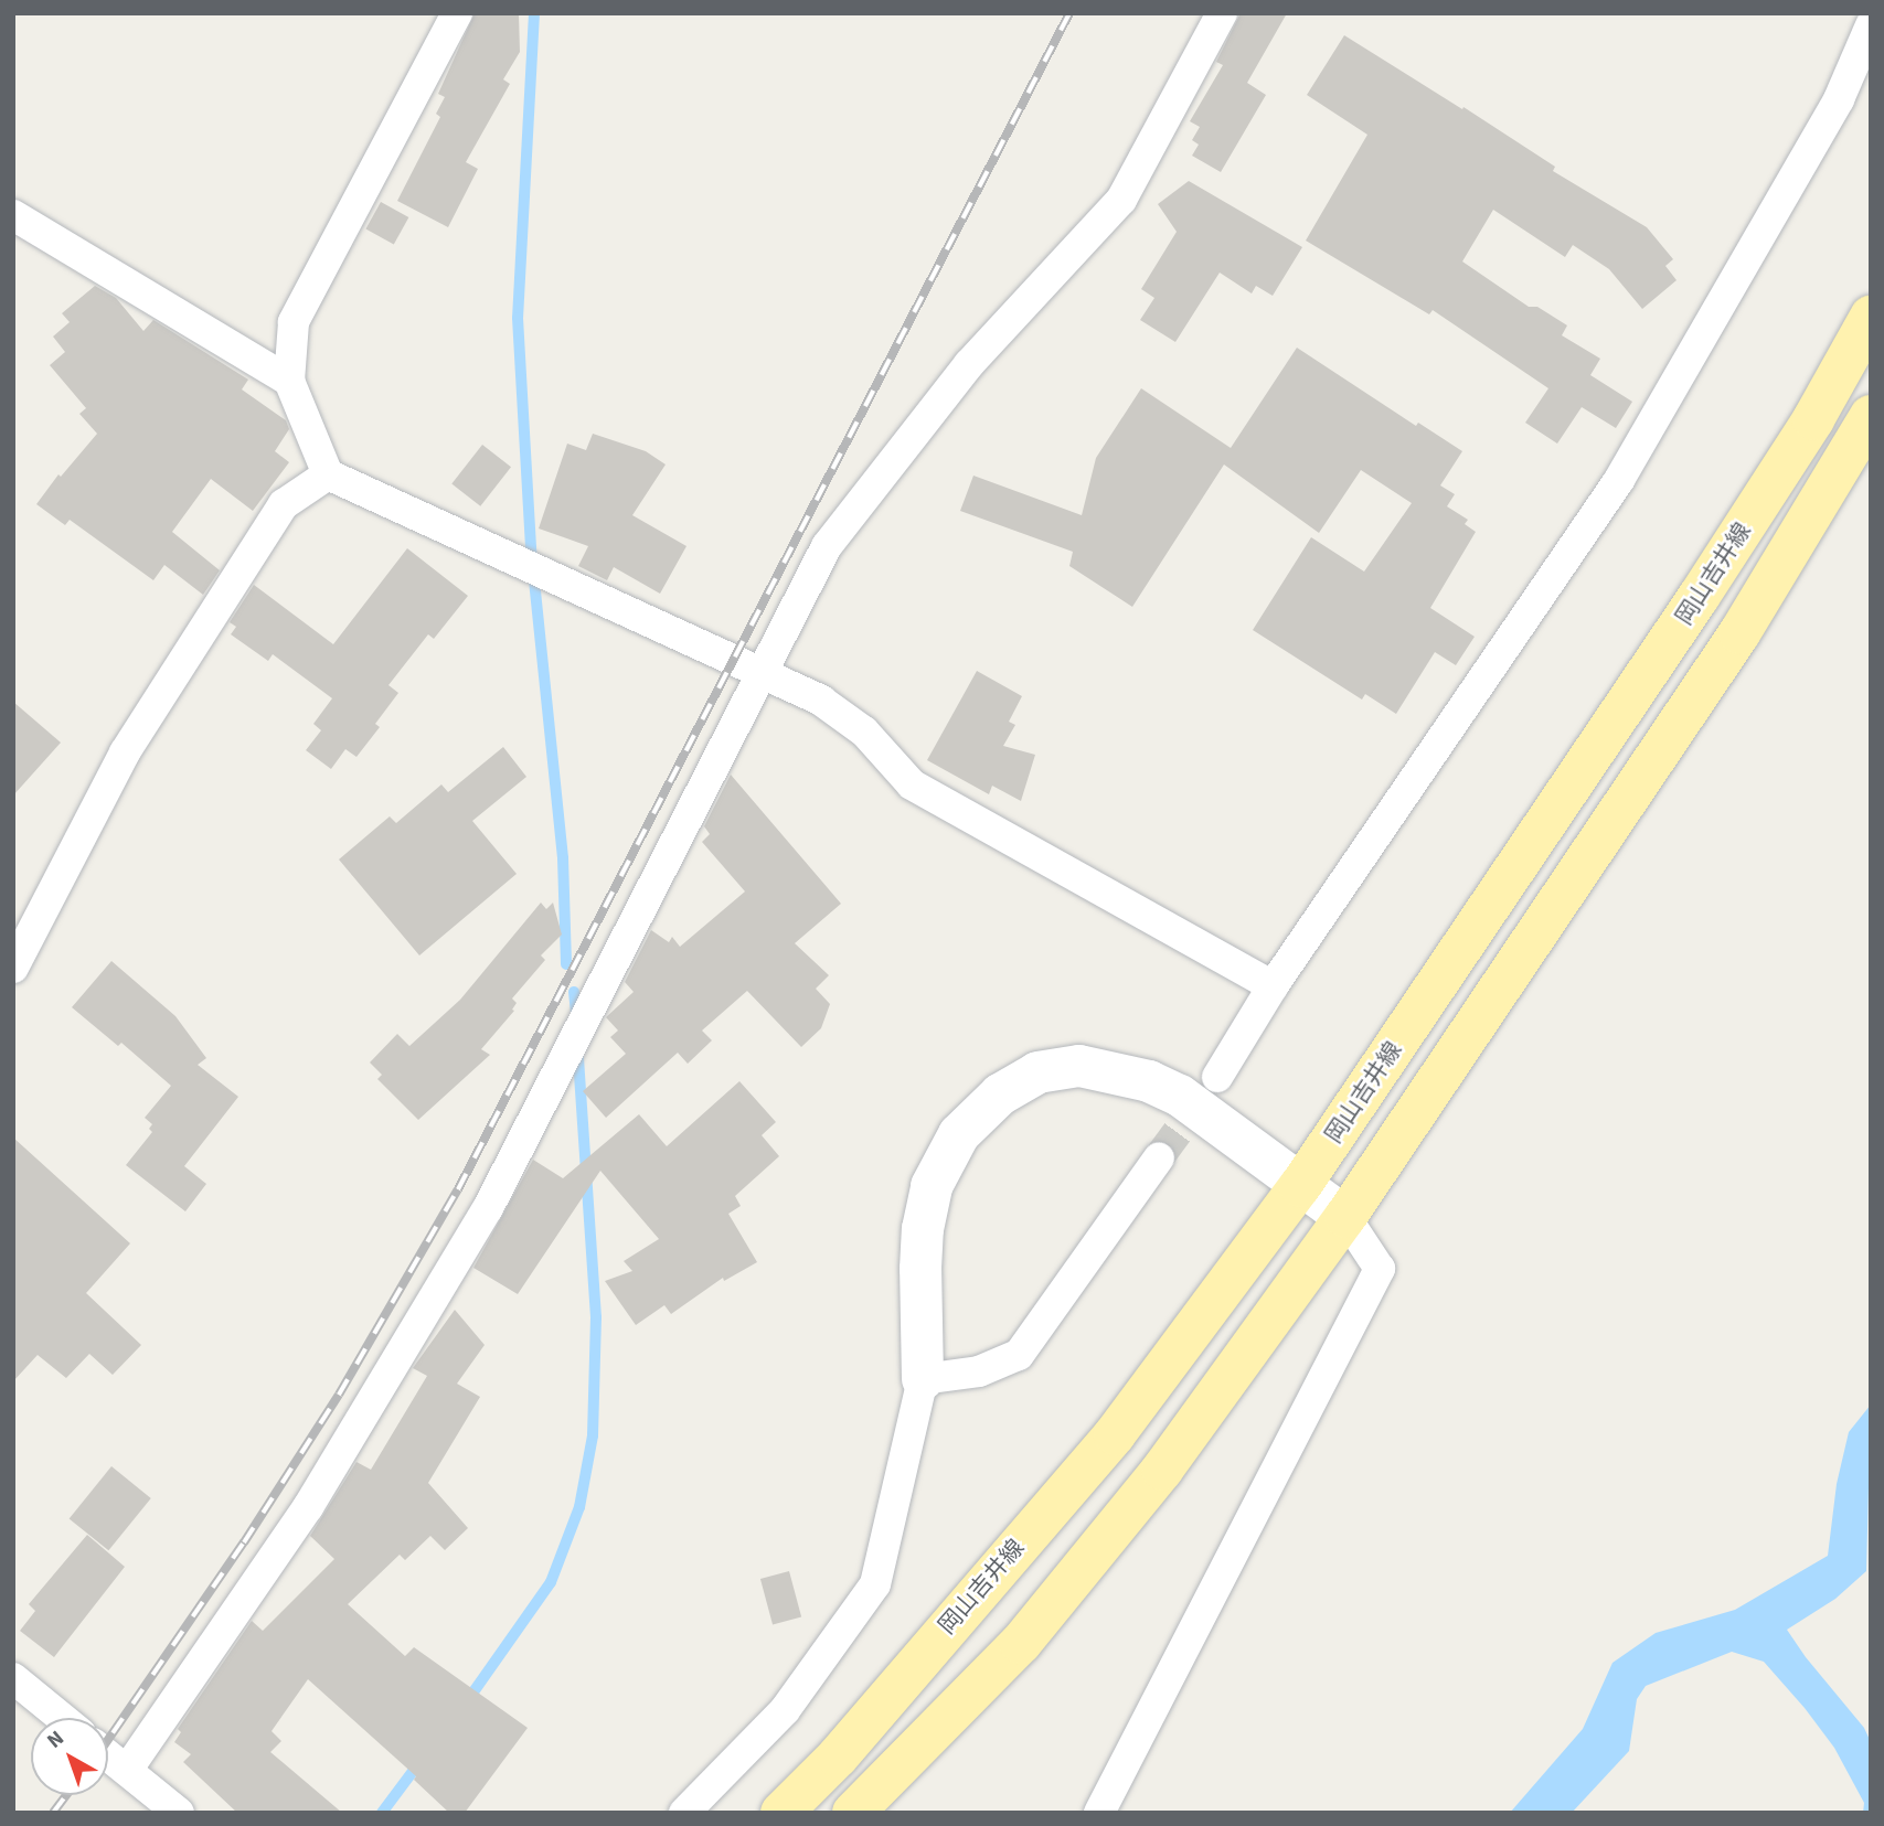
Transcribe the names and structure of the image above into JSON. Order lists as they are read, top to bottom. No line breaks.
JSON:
{"streets":{"main road":["岡山吉井線"]},"north":"top left"}
